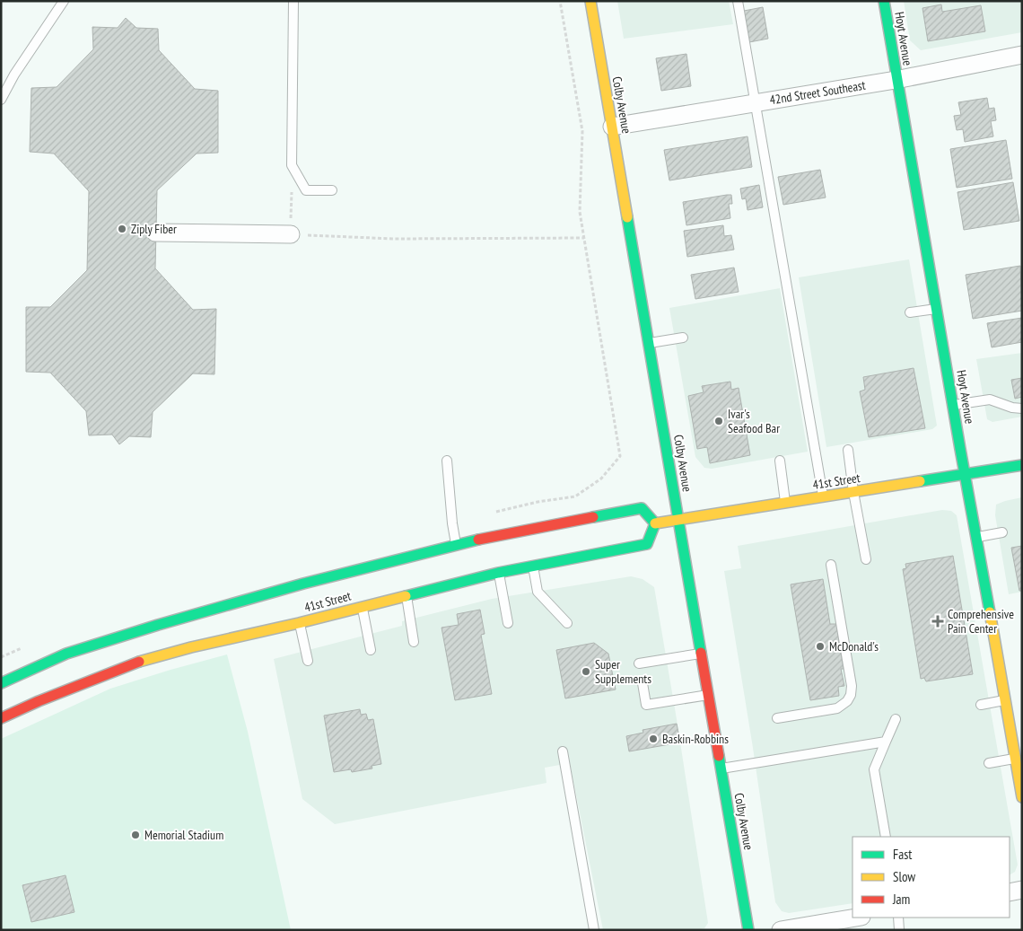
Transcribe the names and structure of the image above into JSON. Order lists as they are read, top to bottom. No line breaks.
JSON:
{"streets":{"main road":["Hoyt Avenue","Colby Avenue","41st Street"],"street":["42nd Street Southeast"]},"crossings":[["Hoyt Avenue","42nd Street Southeast"],["Hoyt Avenue","41st Street"],["42nd Street Southeast","Colby Avenue"],["Colby Avenue","41st Street"]],"places":{"other":["Ziply Fiber","Ivar's Seafood Bar","McDonald's","Super Supplements","Baskin-Robbins","Memorial Stadium"],"health":["Comprehensive Pain Center"]},"legend":["Fast","Slow","Jam"]}
